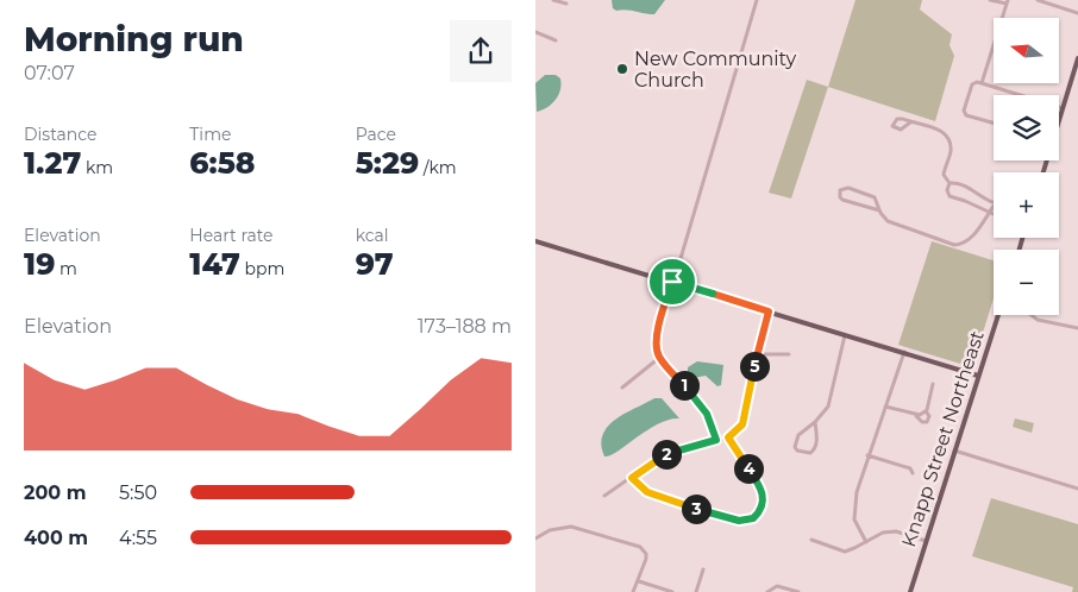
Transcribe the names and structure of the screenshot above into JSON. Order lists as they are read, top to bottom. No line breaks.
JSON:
{"streets":{"main road":["Knapp Street Northeast"]},"places":["New Community Church"],"north":"left","page":{"heading":["Morning run","07:07"],"map_buttons":["+","−"],"stats":[["Distance","1.27 km"],["Time","6:58"],["Pace","5:29 /km"],["Elevation","19 m"],["Heart rate","147 bpm"],["kcal","97"]],"chart":["Elevation","173–188 m"],"pins":["5","1","2","4","3"],"list":[{"name":"200 m","note":"5:50"},{"name":"400 m","note":"4:55"}]}}
